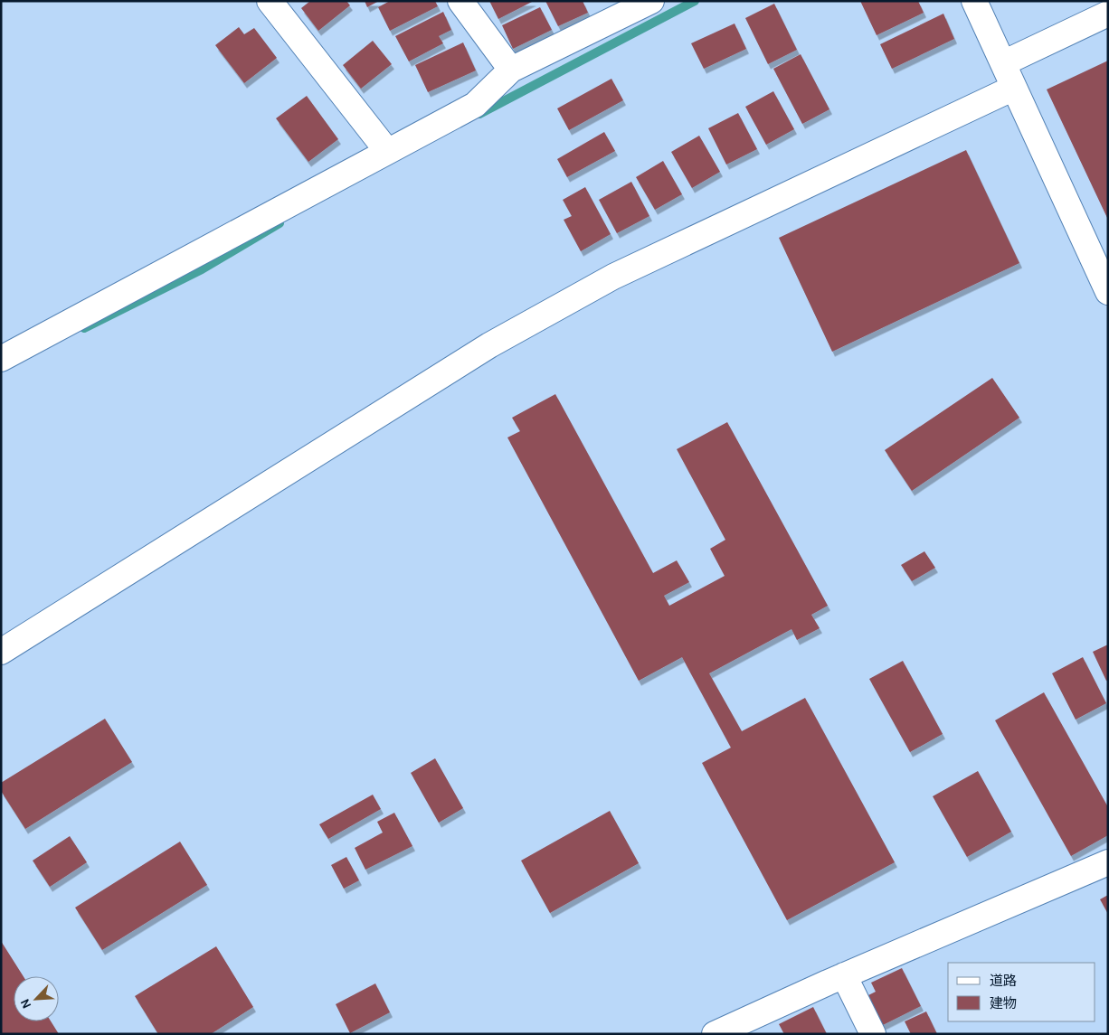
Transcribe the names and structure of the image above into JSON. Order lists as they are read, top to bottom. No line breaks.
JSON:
{"legend":["道路","建物"],"north":"bottom left"}
